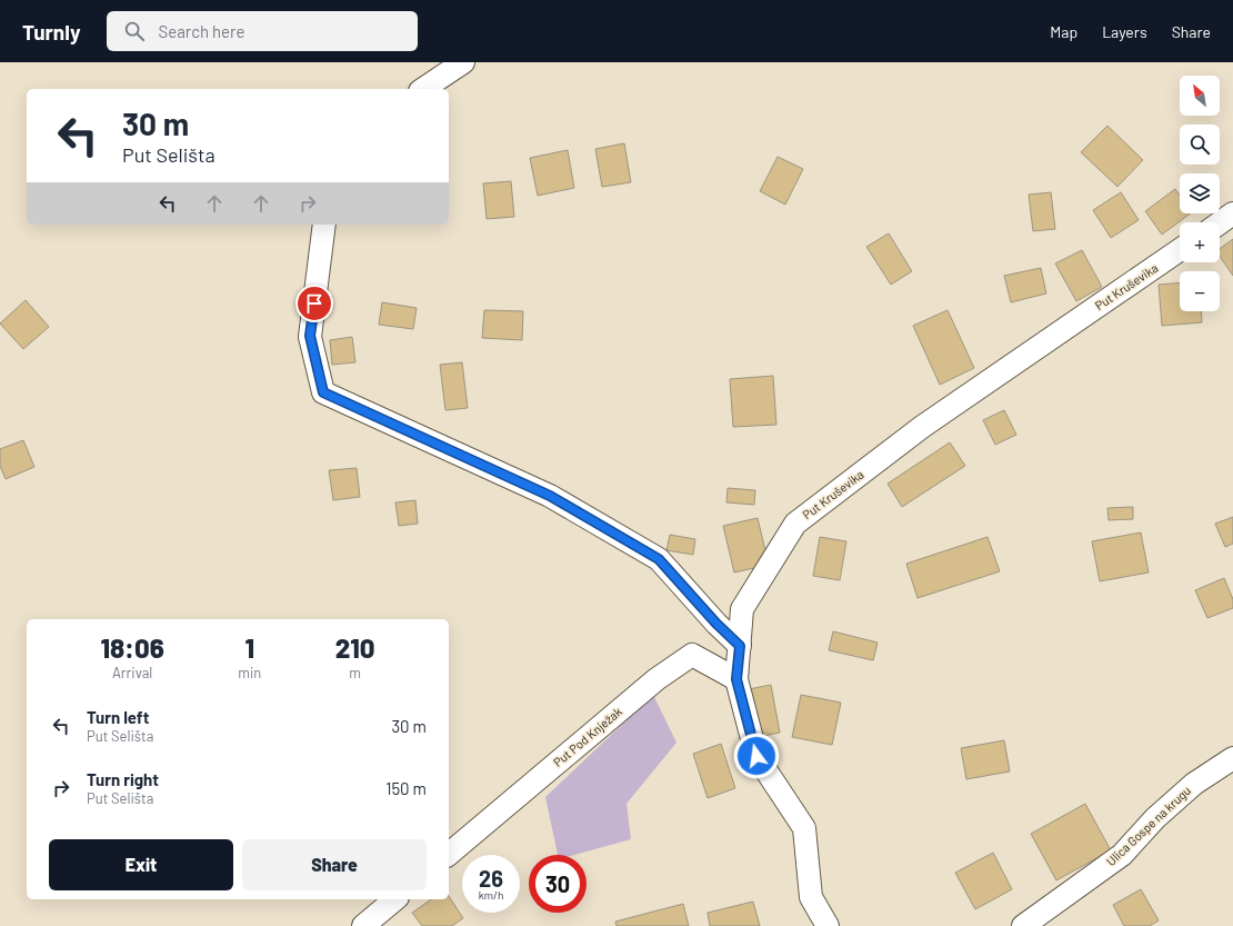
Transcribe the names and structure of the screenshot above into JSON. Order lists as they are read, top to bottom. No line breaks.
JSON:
{"streets":{"street":["Put Kruševika","Put Pod Knježak","Ulica Gospe na krugu"]},"crossings":[["Put Kruševika","Put Pod Knježak"]],"north":"top left","page":{"header":"Turnly","search":"Search here","nav":["Map","Layers","Share"],"map_buttons":["+","−"],"turn":["30 m","Put Selišta"],"eta":["18:06","Arrival","1","min","210","m"],"list":[{"name":"Turn left","note":"Put Selišta","value":"30 m"},{"name":"Turn right","note":"Put Selišta","value":"150 m"}],"buttons":["Exit","Share"],"speed":"26 km/h","limit":"30"}}
